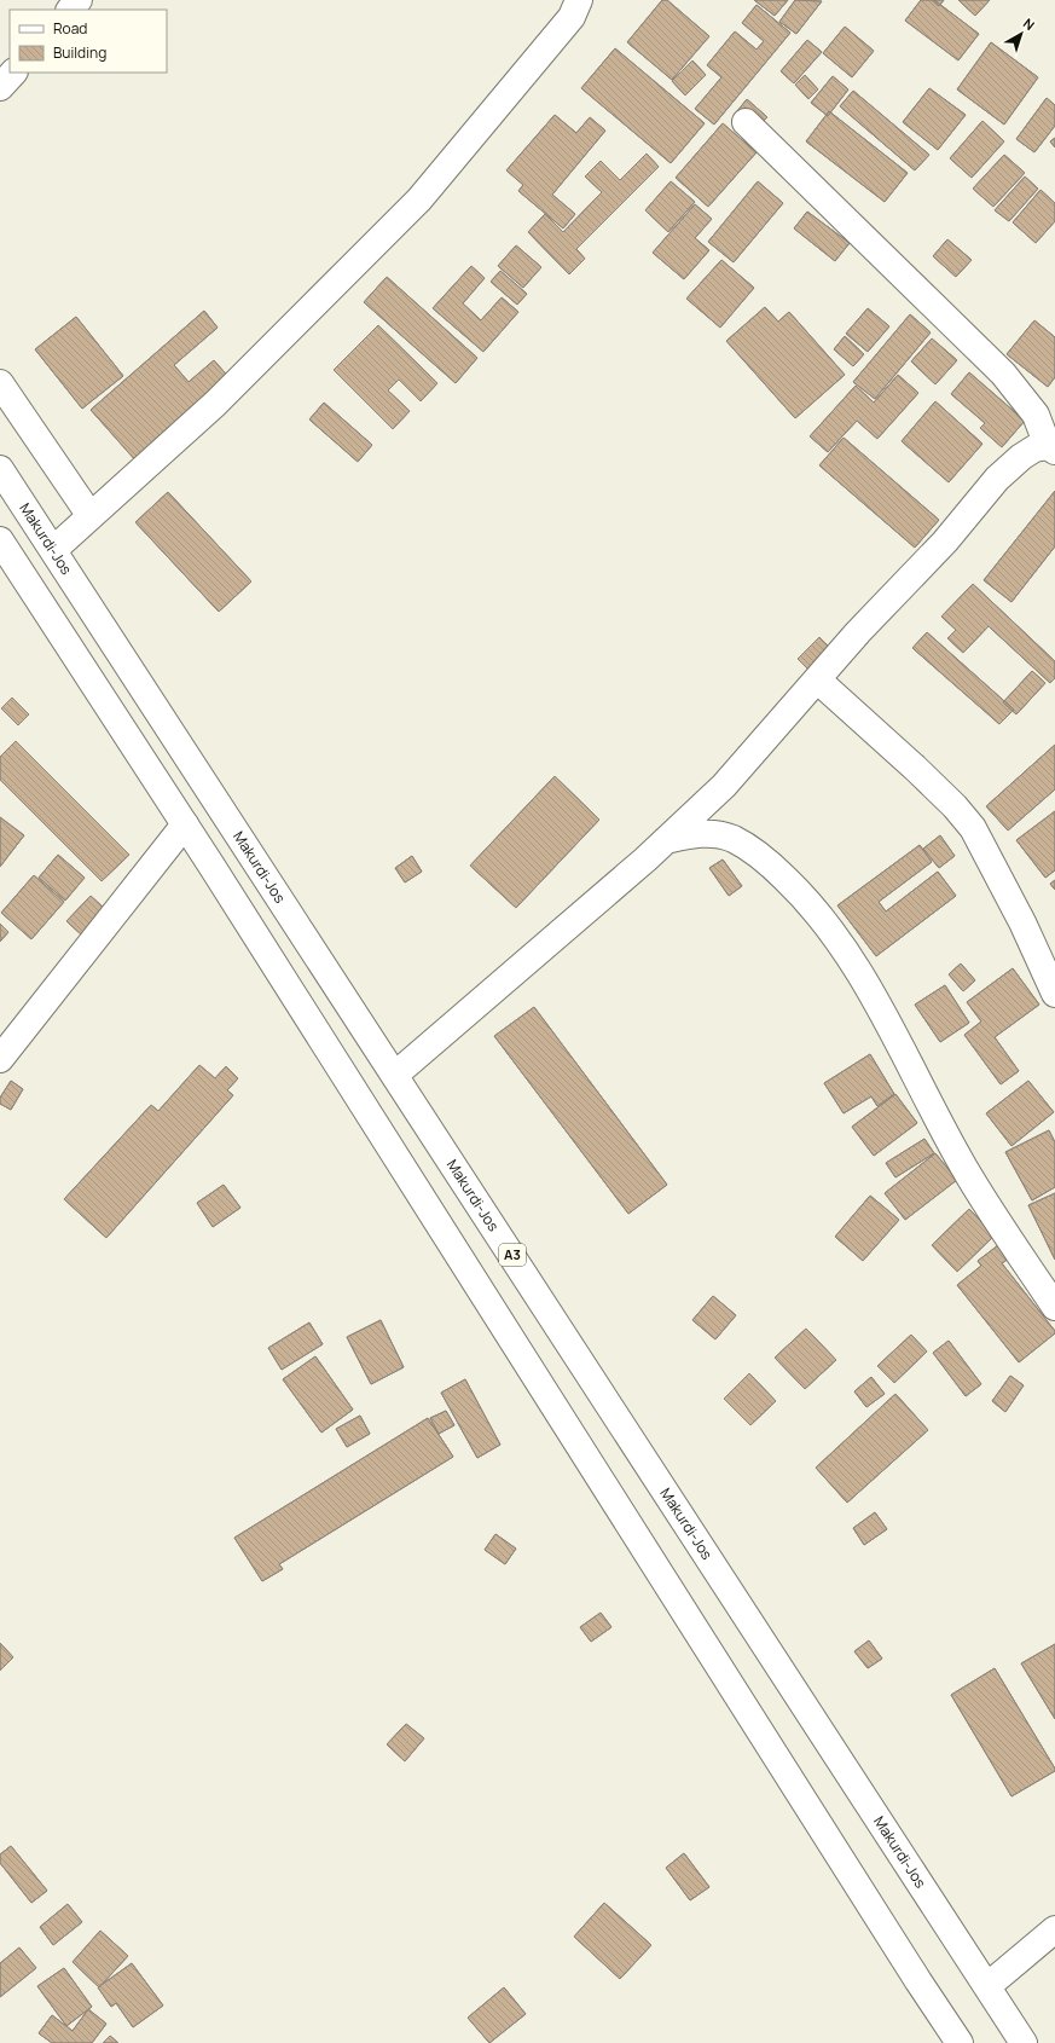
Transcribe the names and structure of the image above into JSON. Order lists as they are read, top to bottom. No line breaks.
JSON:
{"streets":{"main road":["Makurdi-Jos","A3"]},"legend":["Road","Building"],"north":"top right"}
